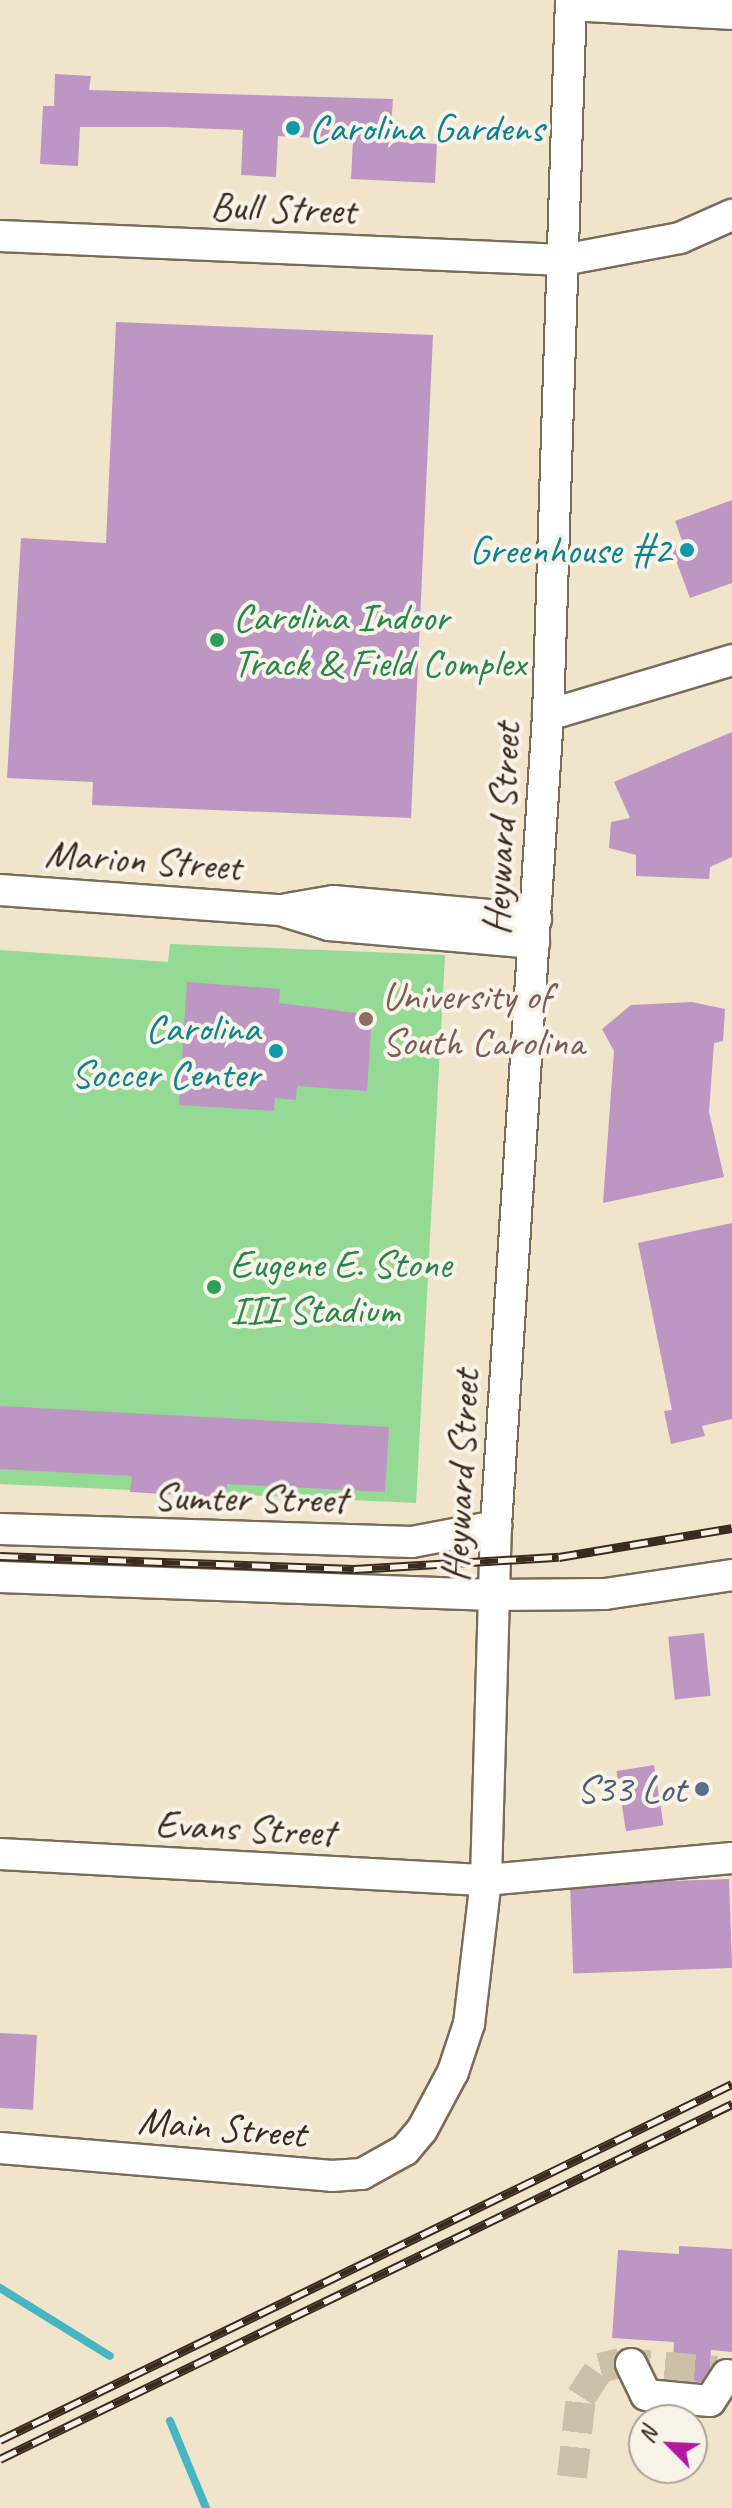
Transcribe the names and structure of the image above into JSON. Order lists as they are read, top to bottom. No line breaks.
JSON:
{"streets":{"street":["Bull Street","Heyward Street","Marion Street","Sumter Street","Evans Street","Main Street"]},"crossings":[["Bull Street","Heyward Street"],["Heyward Street","Marion Street"],["Heyward Street","Sumter Street"],["Heyward Street","Evans Street"],["Heyward Street","Main Street"]],"places":["Carolina Gardens","Greenhouse #2","Carolina Indoor Track & Field Complex","University of South Carolina","Carolina Soccer Center","Eugene E. Stone III Stadium","S33 Lot"],"north":"top left"}
